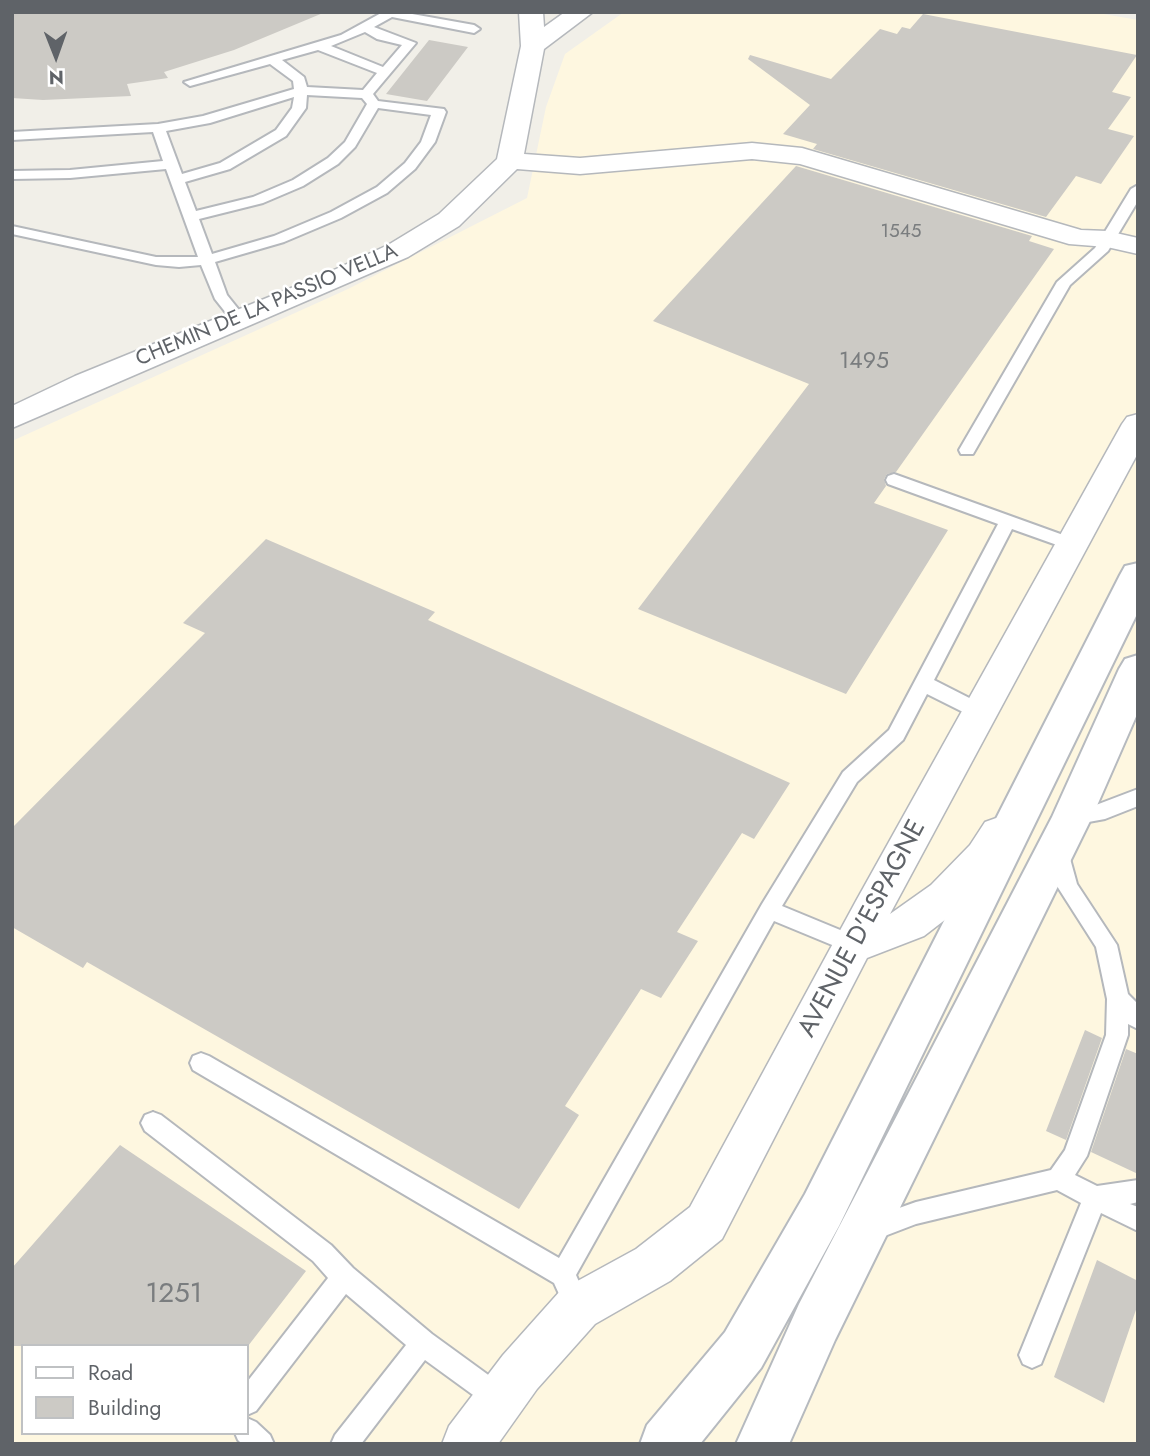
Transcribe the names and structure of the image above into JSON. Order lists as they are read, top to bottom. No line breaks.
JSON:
{"streets":{"street":["CHEMIN DE LA PASSIO VELLA","AVENUE D'ESPAGNE"]},"house_numbers":["1545","1495","1251"],"legend":["Road","Building"],"north":"bottom"}
